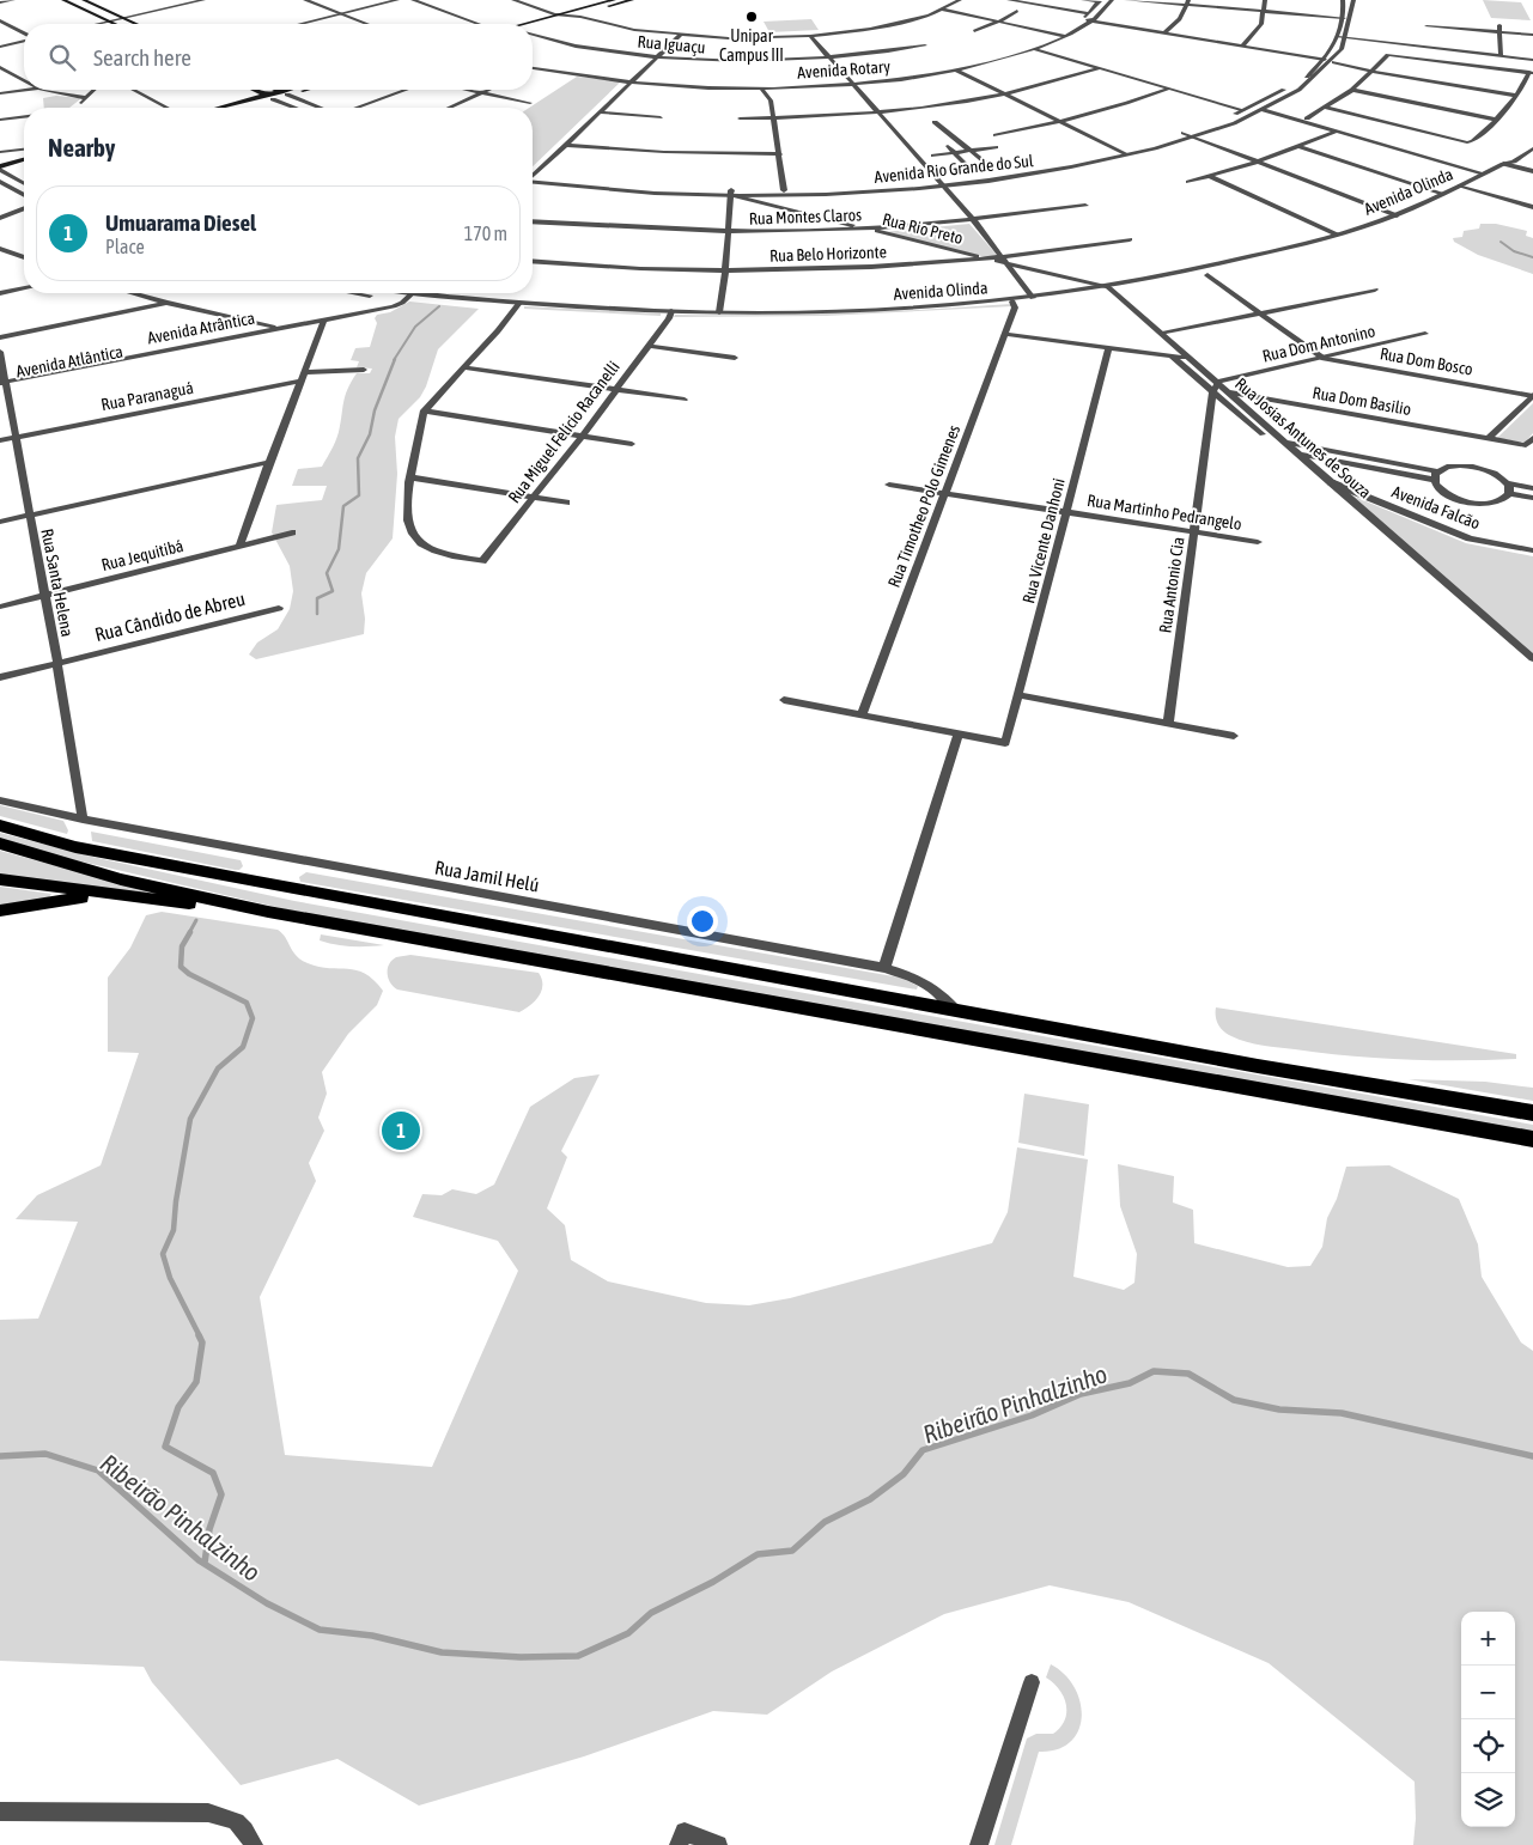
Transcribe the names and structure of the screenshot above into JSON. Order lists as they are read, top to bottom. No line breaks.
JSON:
{"streets":{"street":["Rua Iguaçu","Avenida Rotary","Avenida Rio Grande do Sul","Avenida Olinda","Rua Montes Claros","Rua Rio Preto","Rua Belo Horizonte","Avenida Atrântica","Rua Dom Antonino","Avenida Atlântica","Rua Dom Bosco","Rua Paranaguá","Rua Dom Basilio","Rua Miguel Felicio Racanelli","Rua Josias Antunes de Souza","Rua Timotheo Polo Gimenes","Avenida Falcão","Rua Martinho Pedrangelo","Rua Vicente Danhoni","Rua Jequitibá","Rua Santa Helena","Rua Antonio Cia","Rua Cândido de Abreu","Rua Jamil Helú"]},"crossings":[["Avenida Rio Grande do Sul","Rua Rio Preto"],["Avenida Olinda","Avenida Atrântica"],["Avenida Olinda","Rua Dom Bosco"],["Avenida Olinda","Rua Miguel Felicio Racanelli"],["Avenida Olinda","Rua Josias Antunes de Souza"],["Avenida Olinda","Rua Timotheo Polo Gimenes"],["Rua Montes Claros","Rua Rio Preto"],["Rua Rio Preto","Rua Belo Horizonte"],["Avenida Atrântica","Avenida Atlântica"],["Avenida Atrântica","Rua Santa Helena"],["Rua Dom Antonino","Rua Dom Bosco"],["Rua Dom Antonino","Rua Josias Antunes de Souza"],["Rua Dom Antonino","Rua Antonio Cia"],["Avenida Atlântica","Rua Santa Helena"],["Rua Paranaguá","Rua Santa Helena"],["Rua Dom Basilio","Rua Josias Antunes de Souza"],["Rua Josias Antunes de Souza","Avenida Falcão"],["Rua Josias Antunes de Souza","Rua Antonio Cia"],["Rua Timotheo Polo Gimenes","Rua Martinho Pedrangelo"],["Rua Martinho Pedrangelo","Rua Vicente Danhoni"],["Rua Martinho Pedrangelo","Rua Antonio Cia"],["Rua Jequitibá","Rua Santa Helena"],["Rua Santa Helena","Rua Cândido de Abreu"],["Rua Santa Helena","Rua Jamil Helú"]],"water":["Ribeirão Pinhalzinho"],"places":["Unipar Campus III"],"page":{"search":"Search here","heading":"Nearby","list":[{"mark":"1","name":"Umuarama Diesel","note":"Place","value":"170 m"}],"pins":"1","map_buttons":["+","−"]}}
